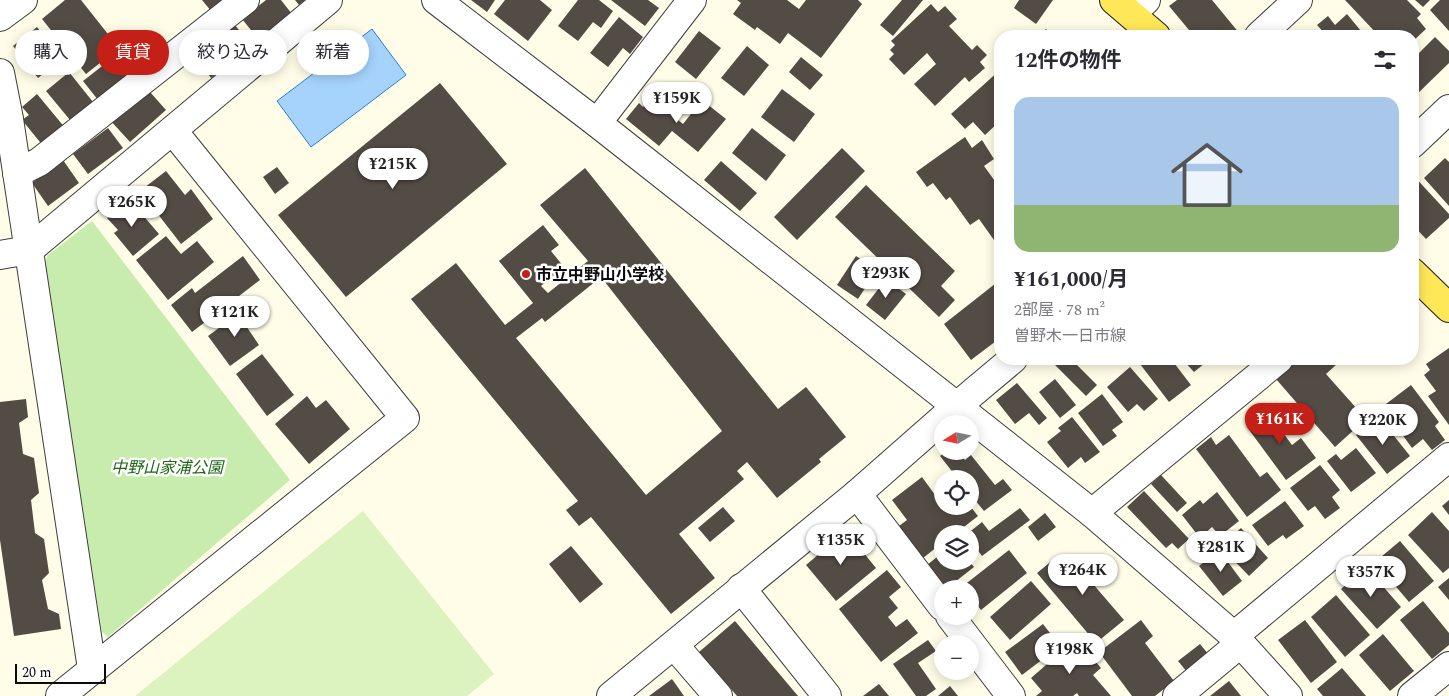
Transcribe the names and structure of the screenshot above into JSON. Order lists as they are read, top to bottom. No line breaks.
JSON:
{"parks":["中野山家浦公園"],"places":["市立中野山小学校"],"scale_bar":"20 m","north":"left","page":{"chip":["購入","賃貸","絞り込み","新着"],"heading":"12件の物件","price":["¥159K","¥215K","¥265K","¥293K","¥121K","¥161K","¥220K","¥135K","¥281K","¥264K","¥357K","¥198K"],"list":[{"name":"¥161,000/月","note":"2部屋 · 78 m² · 曽野木一日市線"}],"map_buttons":["+","−"],"scale":"20 m"}}
